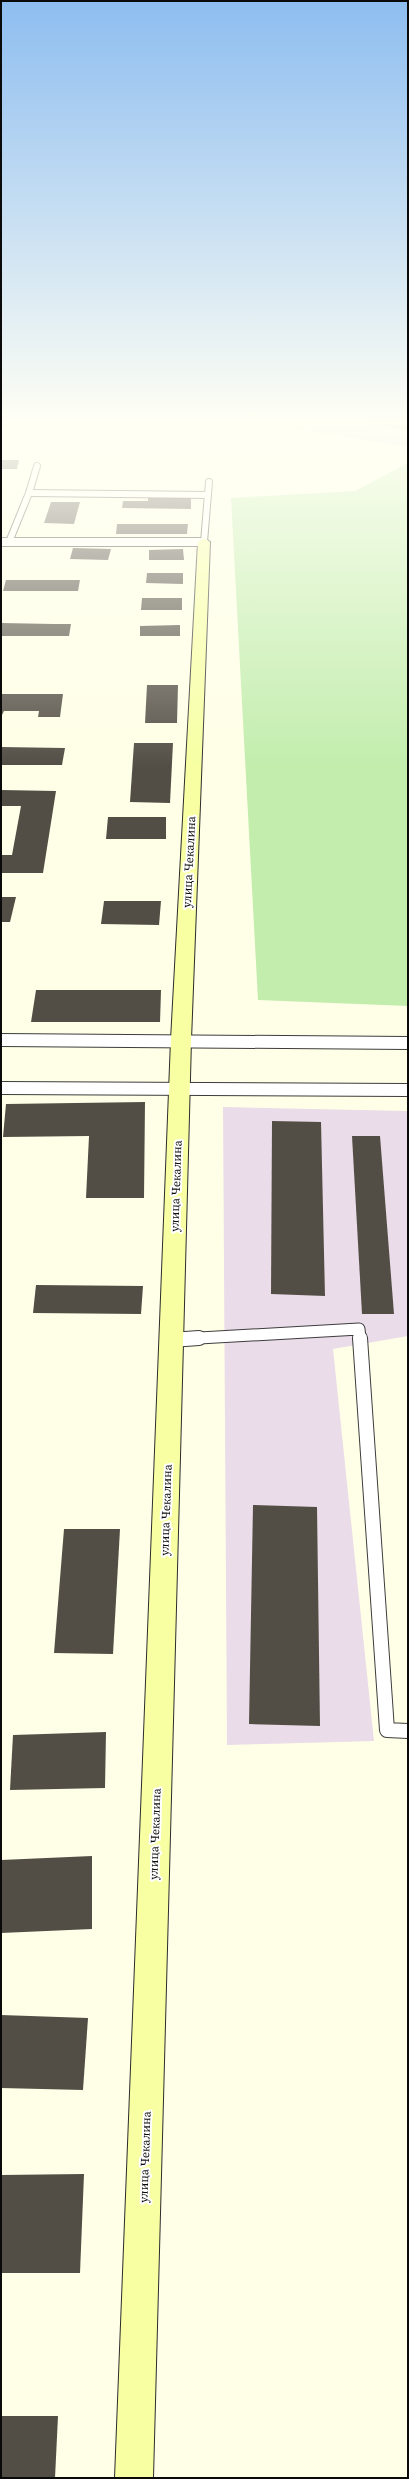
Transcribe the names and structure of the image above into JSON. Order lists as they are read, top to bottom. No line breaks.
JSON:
{"streets":{"main road":["улица Чекалина"]}}
